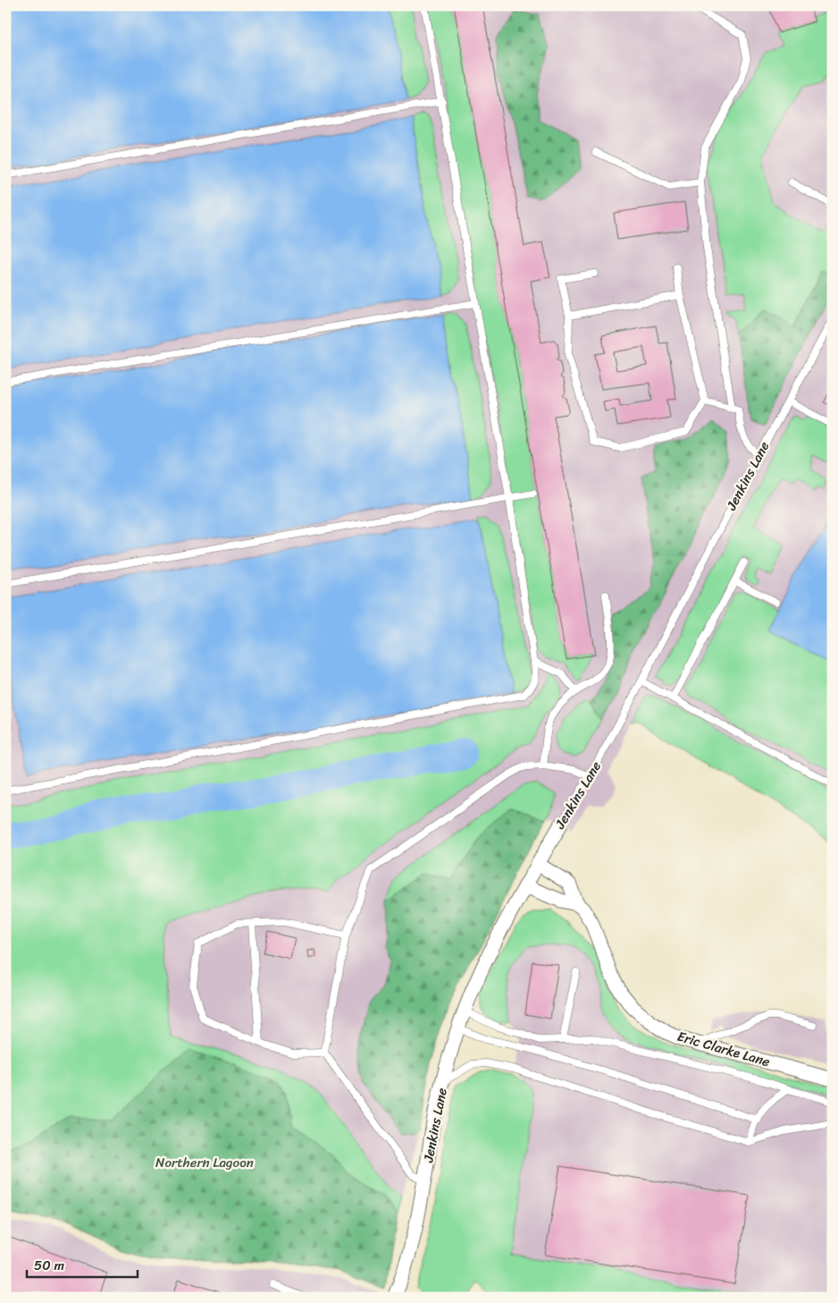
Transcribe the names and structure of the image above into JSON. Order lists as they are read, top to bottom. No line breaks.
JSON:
{"streets":{"street":["Jenkins Lane","Eric Clarke Lane"]},"crossings":[["Jenkins Lane","Eric Clarke Lane"]],"parks":["Northern Lagoon"],"scale_bar":"50 m"}
